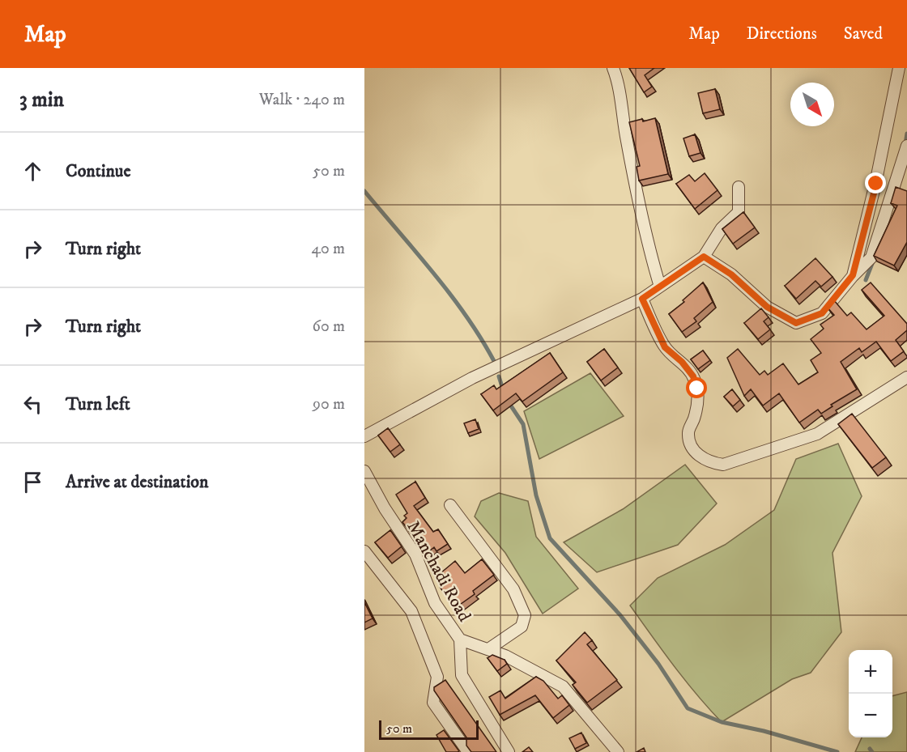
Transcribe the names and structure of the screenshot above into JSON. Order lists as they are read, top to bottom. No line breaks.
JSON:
{"streets":{"street":["Manchadi Road"]},"scale_bar":"50 m","north":"bottom right","page":{"header":"Map","nav":["Map","Directions","Saved"],"heading":["3 min","Walk · 240 m"],"list":[["Continue","50 m"],["Turn right","40 m"],["Turn right","60 m"],["Turn left","90 m"],"Arrive at destination"],"map_buttons":["+","−"],"scale":"50 m"}}
